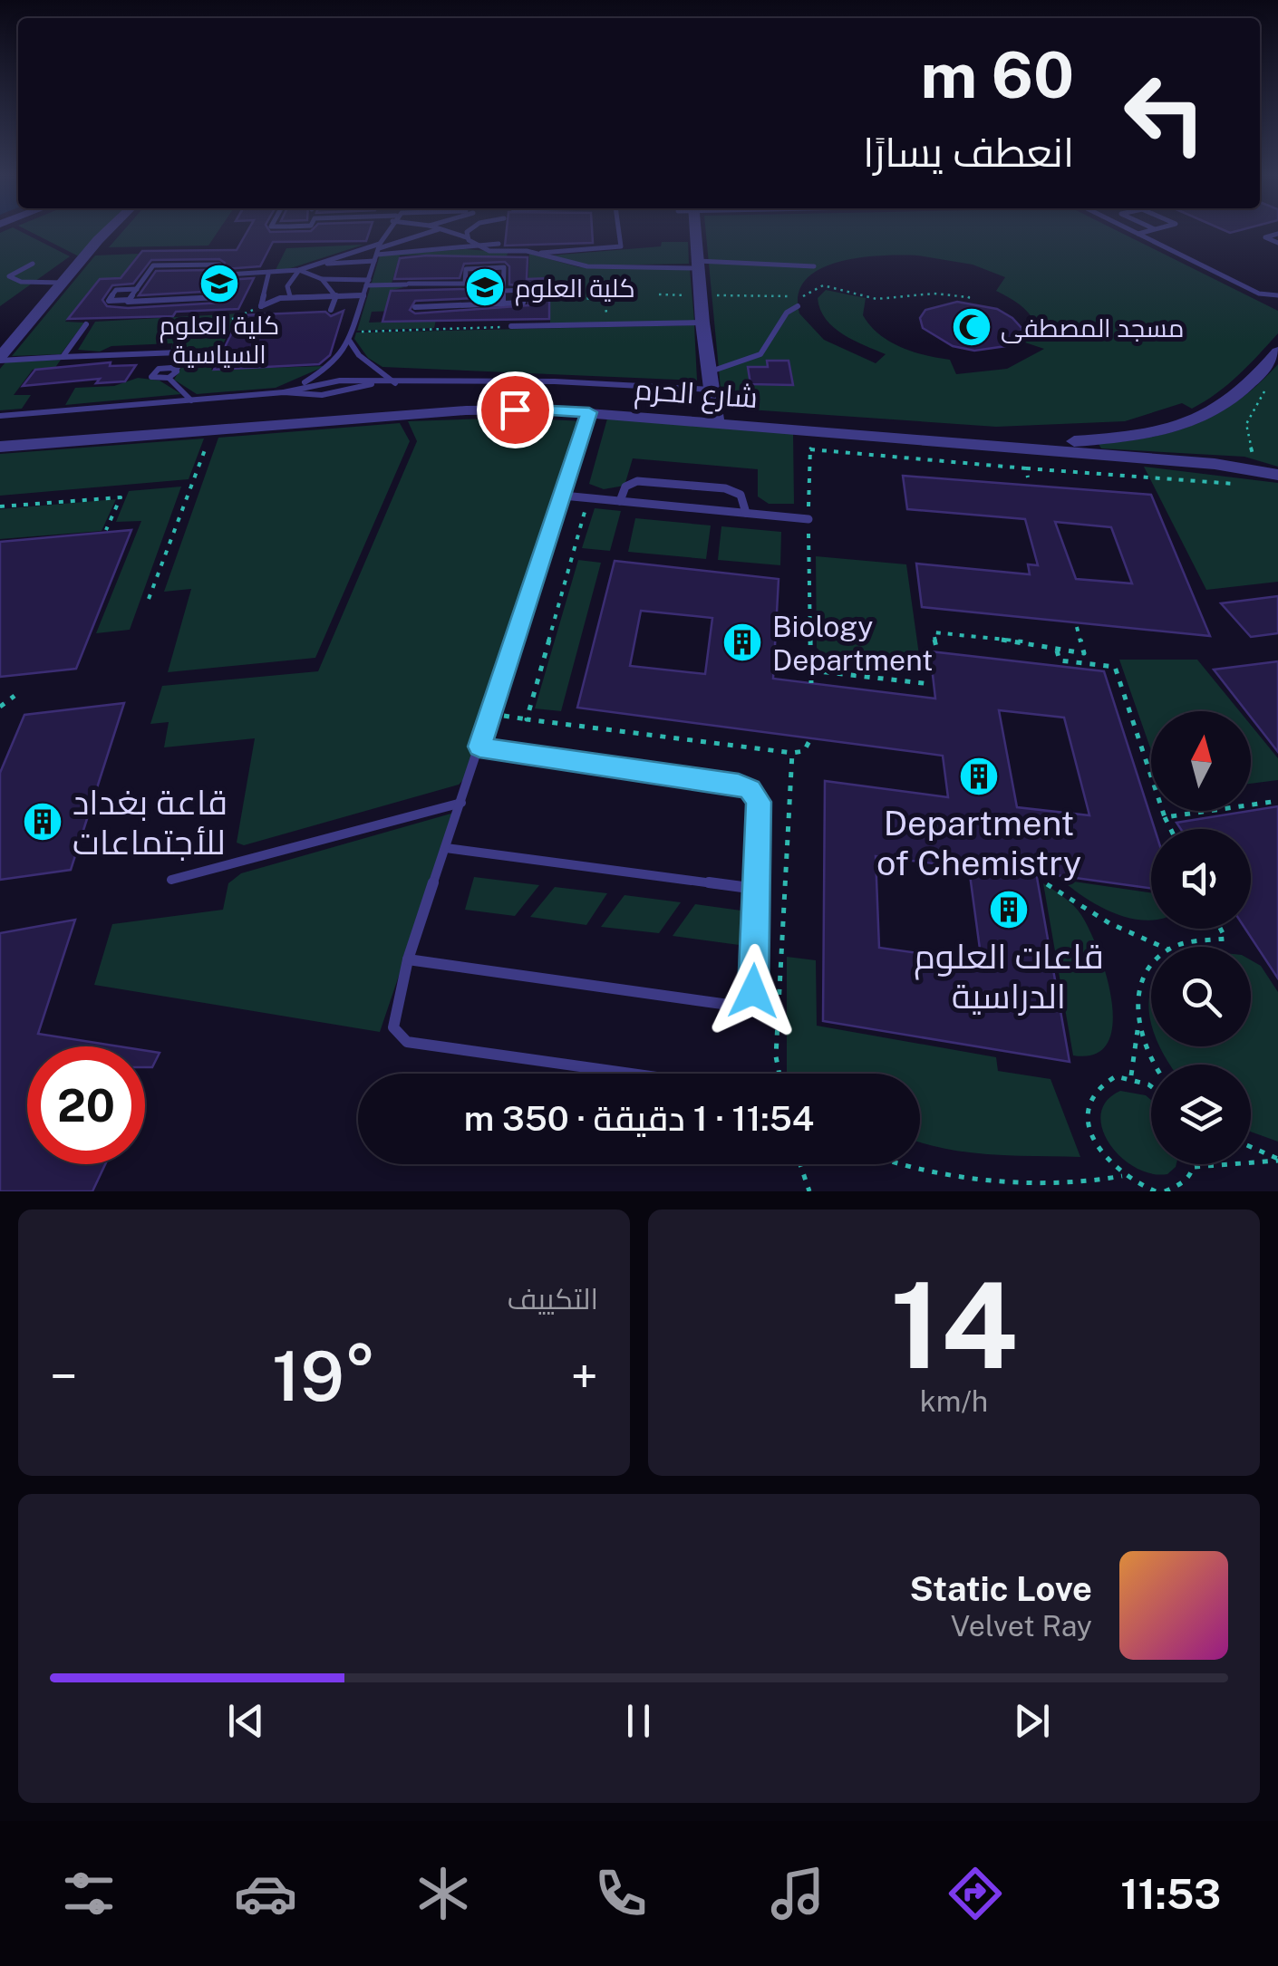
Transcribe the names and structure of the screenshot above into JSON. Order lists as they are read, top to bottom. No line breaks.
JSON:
{"streets":{"street":["شارع الحرم"]},"places":{"school or university":["كلية العلوم السياسية","كلية العلوم"],"mosque":["مسجد المصطفى"],"building":["Biology Department","Department of Chemistry","قاعة بغداد للأجتماعات","قاعات العلوم الدراسية"]},"north":"top","page":{"turn":["60 m","انعطف يسارًا"],"limit":"20","trip":"11:54 · 1 دقيقة · 350 m","tile":[["14","km/h"],"التكييف"],"heat":["−","19°","+"],"song":["Static Love","Velvet Ray"],"tabs":"11:53"}}
